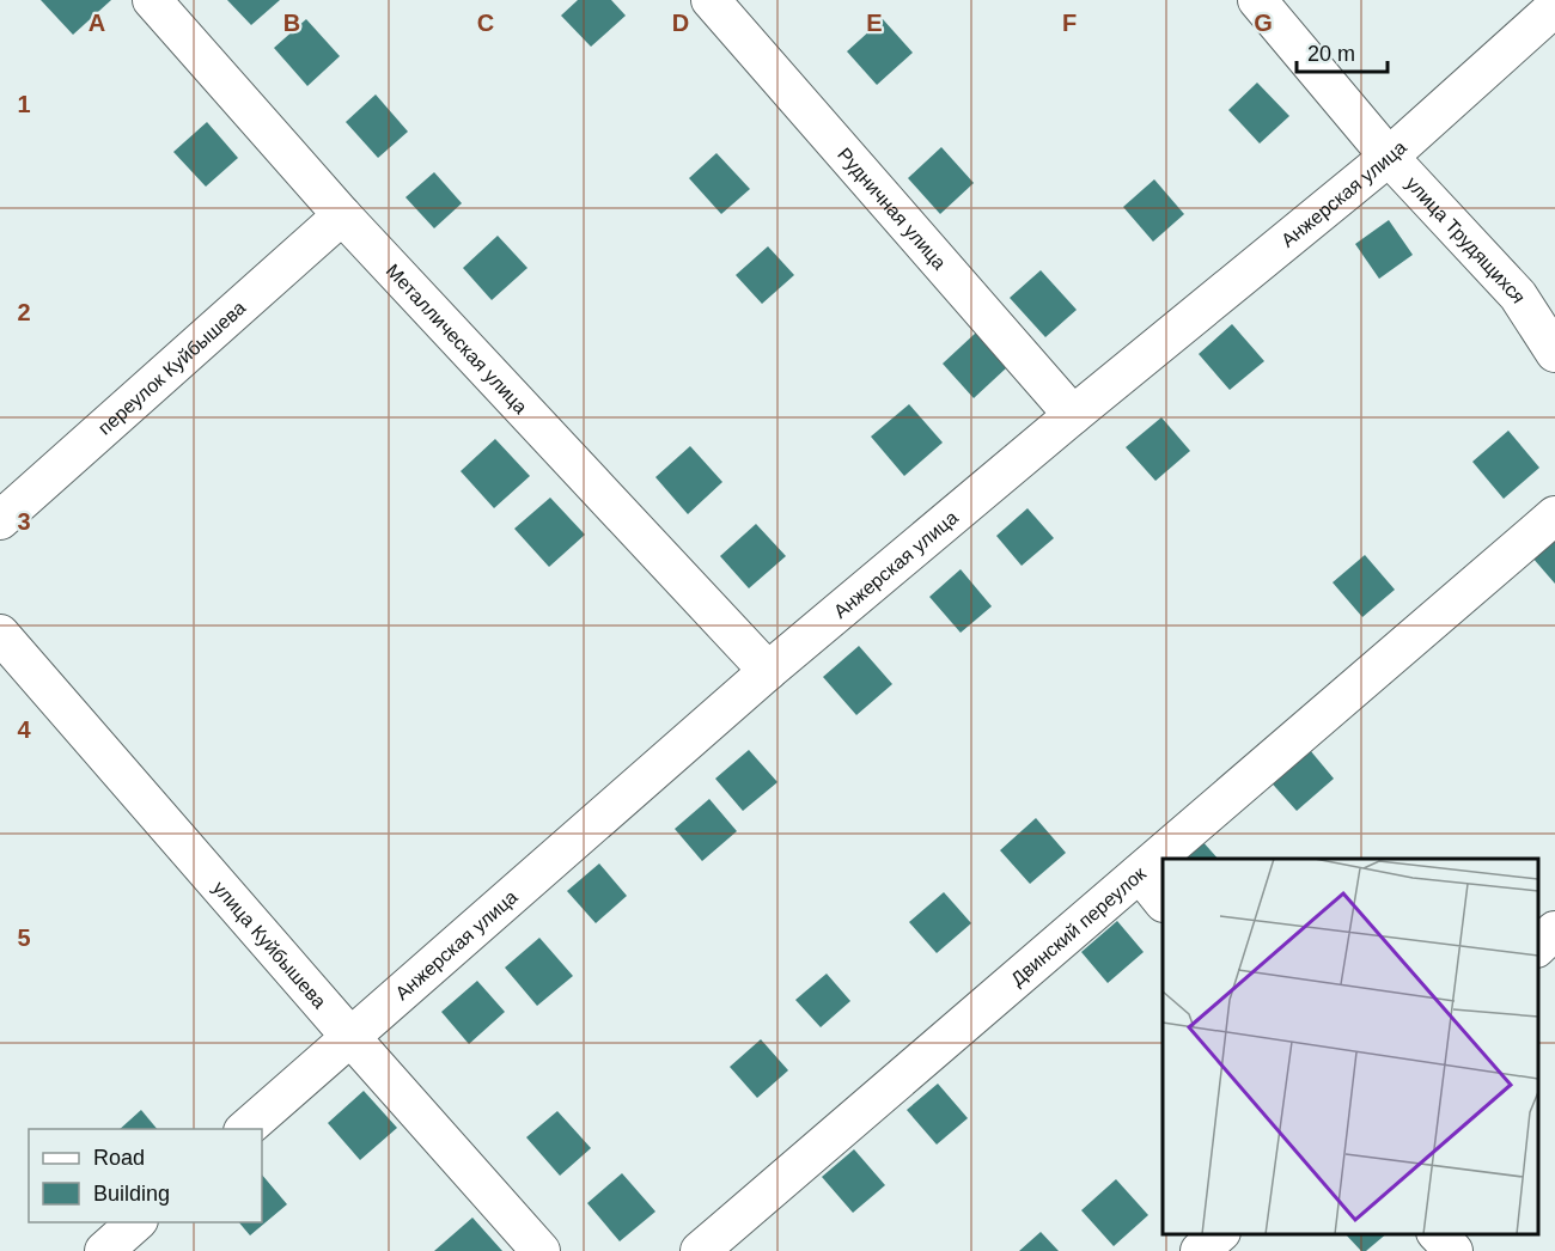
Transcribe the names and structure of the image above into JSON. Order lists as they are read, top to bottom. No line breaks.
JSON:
{"streets":{"street":["Анжерская улица","Рудничная улица","улица Трудящихся","Металлическая улица","переулок Куйбышева","Двинский переулок","улица Куйбышева"]},"crossings":[["Анжерская улица","Рудничная улица"],["Анжерская улица","улица Трудящихся"],["Анжерская улица","Металлическая улица"],["Анжерская улица","улица Куйбышева"],["Металлическая улица","переулок Куйбышева"]],"legend":["Road","Building"],"scale_bar":"20 m","grid":{"columns":["A","B","C","D","E","F","G"],"rows":["1","2","3","4","5"]}}
